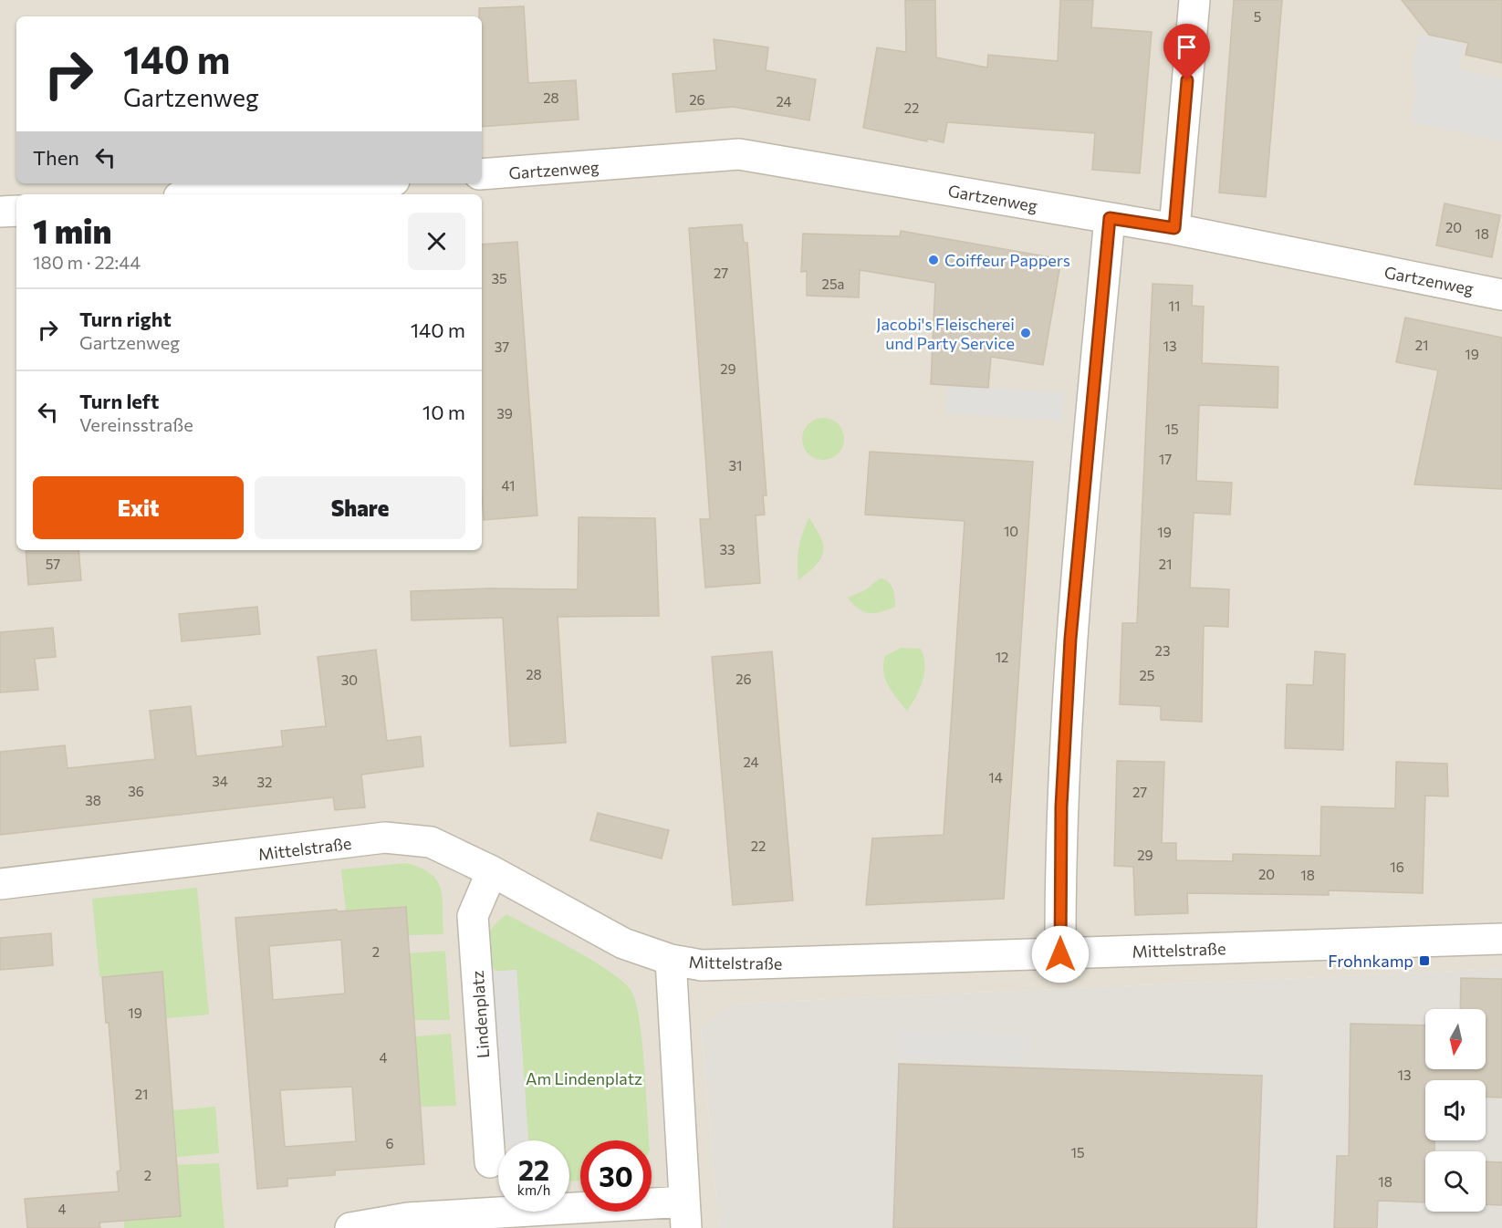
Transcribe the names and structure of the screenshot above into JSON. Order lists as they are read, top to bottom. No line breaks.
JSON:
{"streets":{"street":["Gartzenweg","Mittelstraße","Lindenplatz"]},"crossings":[["Mittelstraße","Lindenplatz"]],"parks":["Am Lindenplatz"],"places":{"other":["Coiffeur Pappers","Jacobi's Fleischerei und Party Service"],"transit":["Frohnkamp"]},"house_numbers":["5","28","26","24","22","20","18","27","35","25a","11","21","13","37","19","29","39","15","17","31","41","10","19","33","57","21","23","12","28","25","26","30","24","14","34","32","36","27","38","22","29","16","20","18","2","19","4","13","21","6","15","2","18","4"],"north":"bottom","page":{"turn":["140 m","Gartzenweg"],"then":"Then","heading":["1 min","180 m · 22:44"],"list":[{"name":"Turn right","note":"Gartzenweg","value":"140 m"},{"name":"Turn left","note":"Vereinsstraße","value":"10 m"}],"buttons":["Exit","Share"],"speed":"22 km/h","limit":"30"}}
